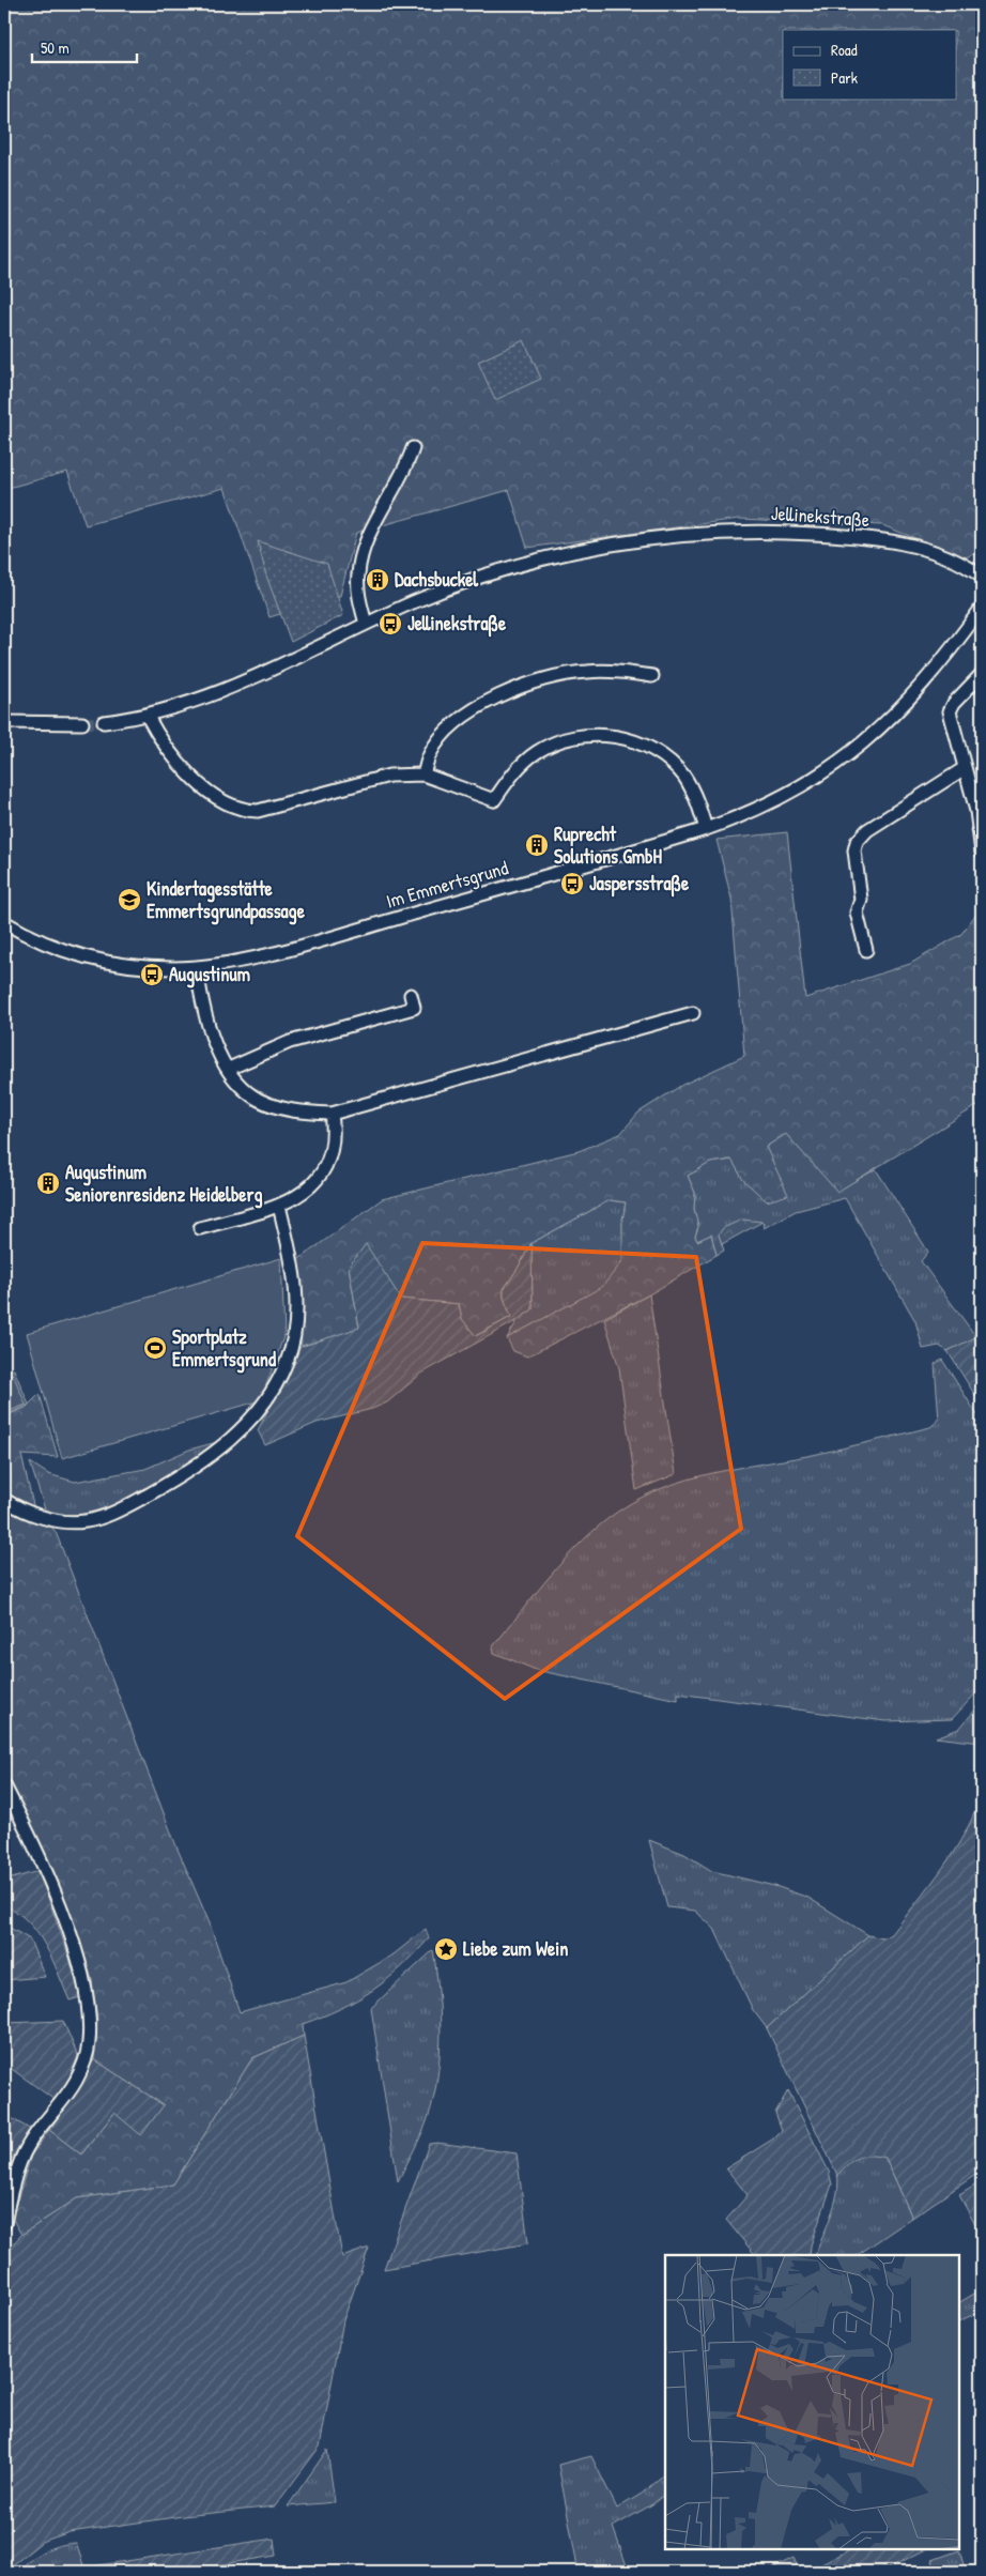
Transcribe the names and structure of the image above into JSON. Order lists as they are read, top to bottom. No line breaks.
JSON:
{"streets":{"street":["Jellinekstraße","Im Emmertsgrund"]},"places":{"building":["Dachsbuckel","Ruprecht Solutions GmbH","Augustinum Seniorenresidenz Heidelberg"],"bus stop":["Jellinekstraße","Jaspersstraße","Augustinum"],"school or university":["Kindertagesstätte Emmertsgrundpassage"],"sports":["Sportplatz Emmertsgrund"],"place":["Liebe zum Wein"]},"legend":["Road","Park"],"scale_bar":"50 m"}
